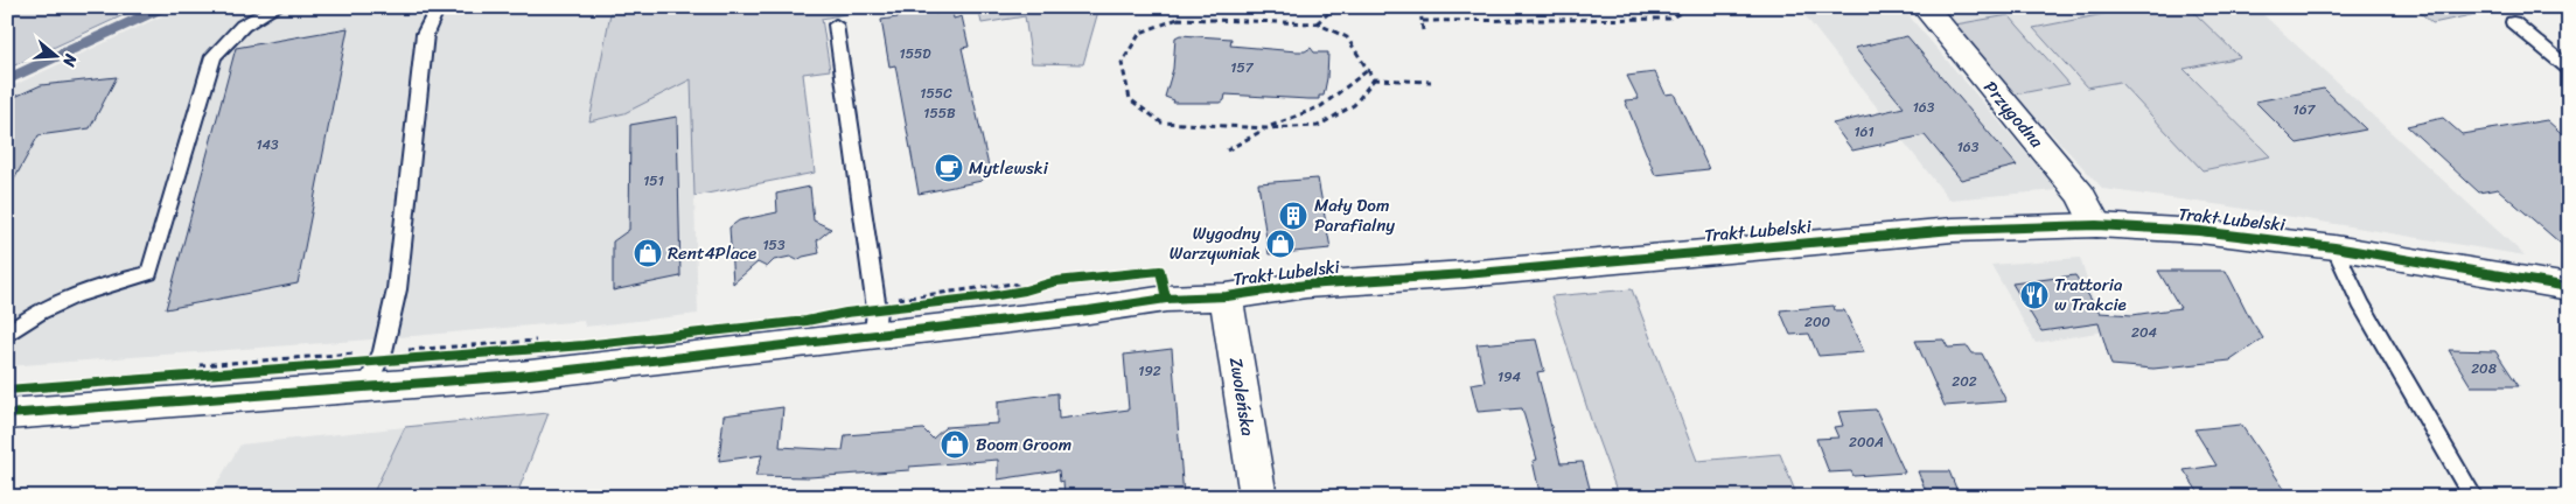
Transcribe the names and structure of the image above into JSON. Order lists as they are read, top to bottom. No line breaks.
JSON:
{"streets":{"street":["Przygodna","Trakt Lubelski","Zwoleńska"]},"crossings":[["Przygodna","Trakt Lubelski"],["Trakt Lubelski","Zwoleńska"]],"places":{"cafe":["Mytlewski"],"building":["Mały Dom Parafialny"],"shop":["Wygodny Warzywniak","Rent4Place","Boom Groom"],"restaurant":["Trattoria w Trakcie"]},"house_numbers":["155D","157","155C","163","167","155B","161","143","163","151","153","200","204","208","192","194","202","200A"],"north":"right"}
